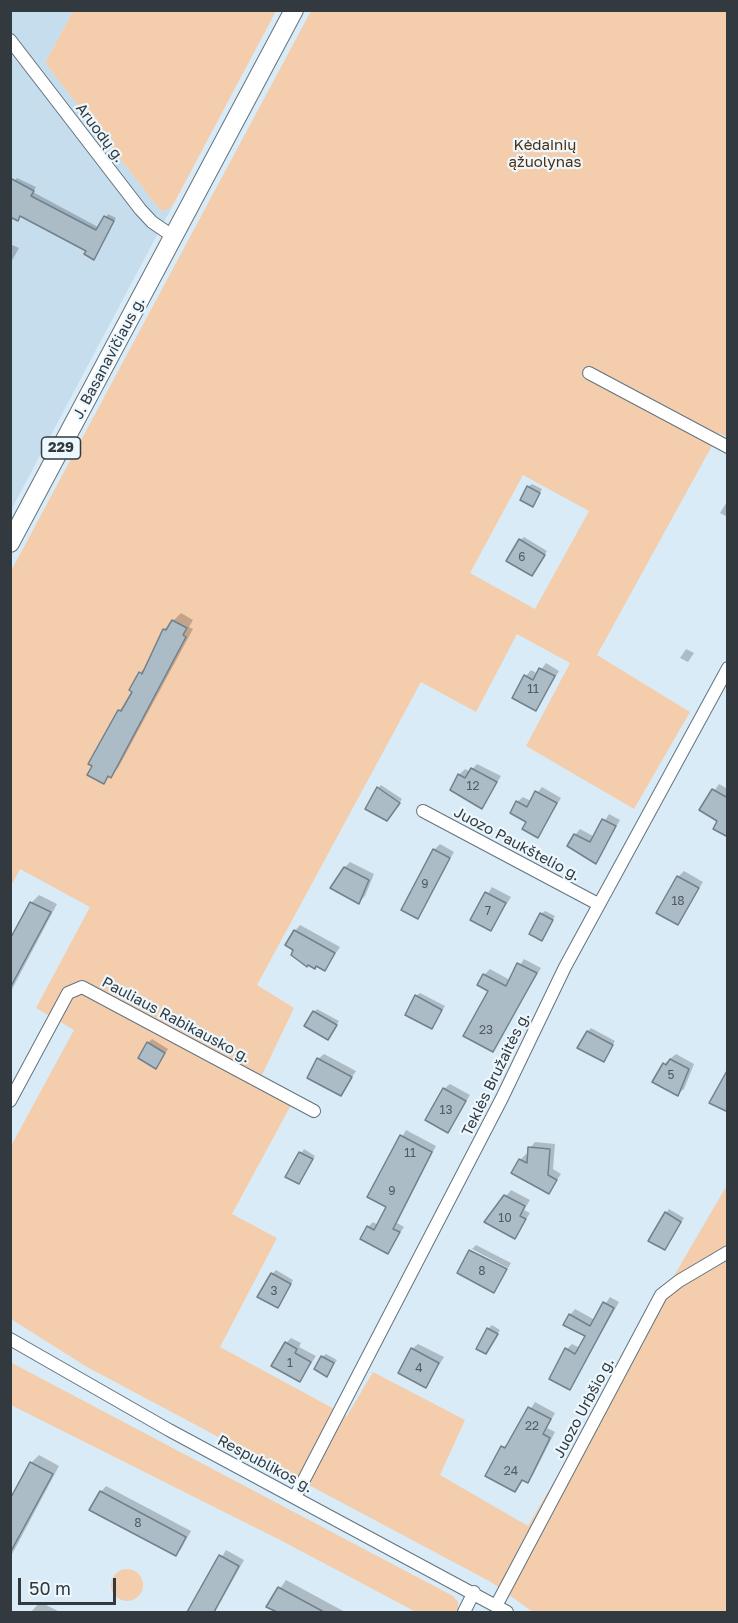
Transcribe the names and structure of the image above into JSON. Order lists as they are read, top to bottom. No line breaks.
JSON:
{"streets":{"main road":["J. Basanavičiaus g.","229"],"street":["Aruodų g.","Juozo Paukštelio g.","Pauliaus Rabikausko g.","Teklės Bružaitės g.","Juozo Urbšio g.","Respublikos g."]},"crossings":[["Aruodų g.","J. Basanavičiaus g."],["Aruodų g.","229"],["J. Basanavičiaus g.","229"],["Juozo Paukštelio g.","Teklės Bružaitės g."],["Teklės Bružaitės g.","Respublikos g."],["Juozo Urbšio g.","Respublikos g."]],"parks":["Kėdainių ąžuolynas"],"house_numbers":["6","11","12","9","18","7","23","5","13","11","9","10","8","3","1","4","22","24","8"],"scale_bar":"50 m"}
